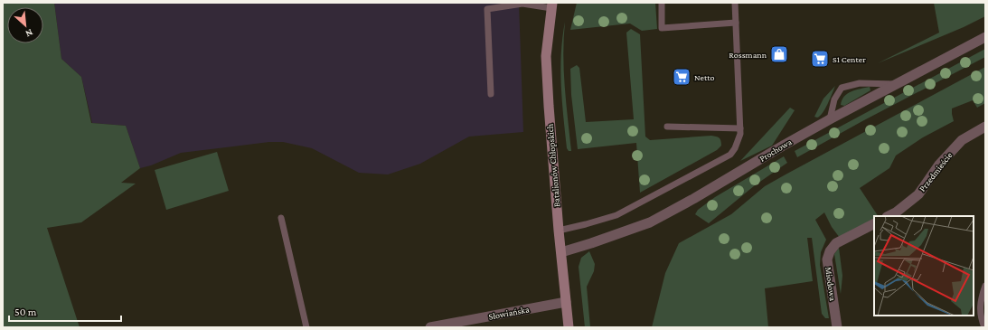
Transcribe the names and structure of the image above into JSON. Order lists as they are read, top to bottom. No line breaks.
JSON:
{"streets":{"main road":["Batalionów Chłopskich"],"street":["Prochowa","Przedmieście","Miodowa","Słowiańska"]},"crossings":[["Prochowa","Batalionów Chłopskich"],["Batalionów Chłopskich","Słowiańska"]],"places":{"shop":["Rossmann"],"supermarket":["S1 Center","Netto"]},"scale_bar":"50 m","north":"bottom right"}
